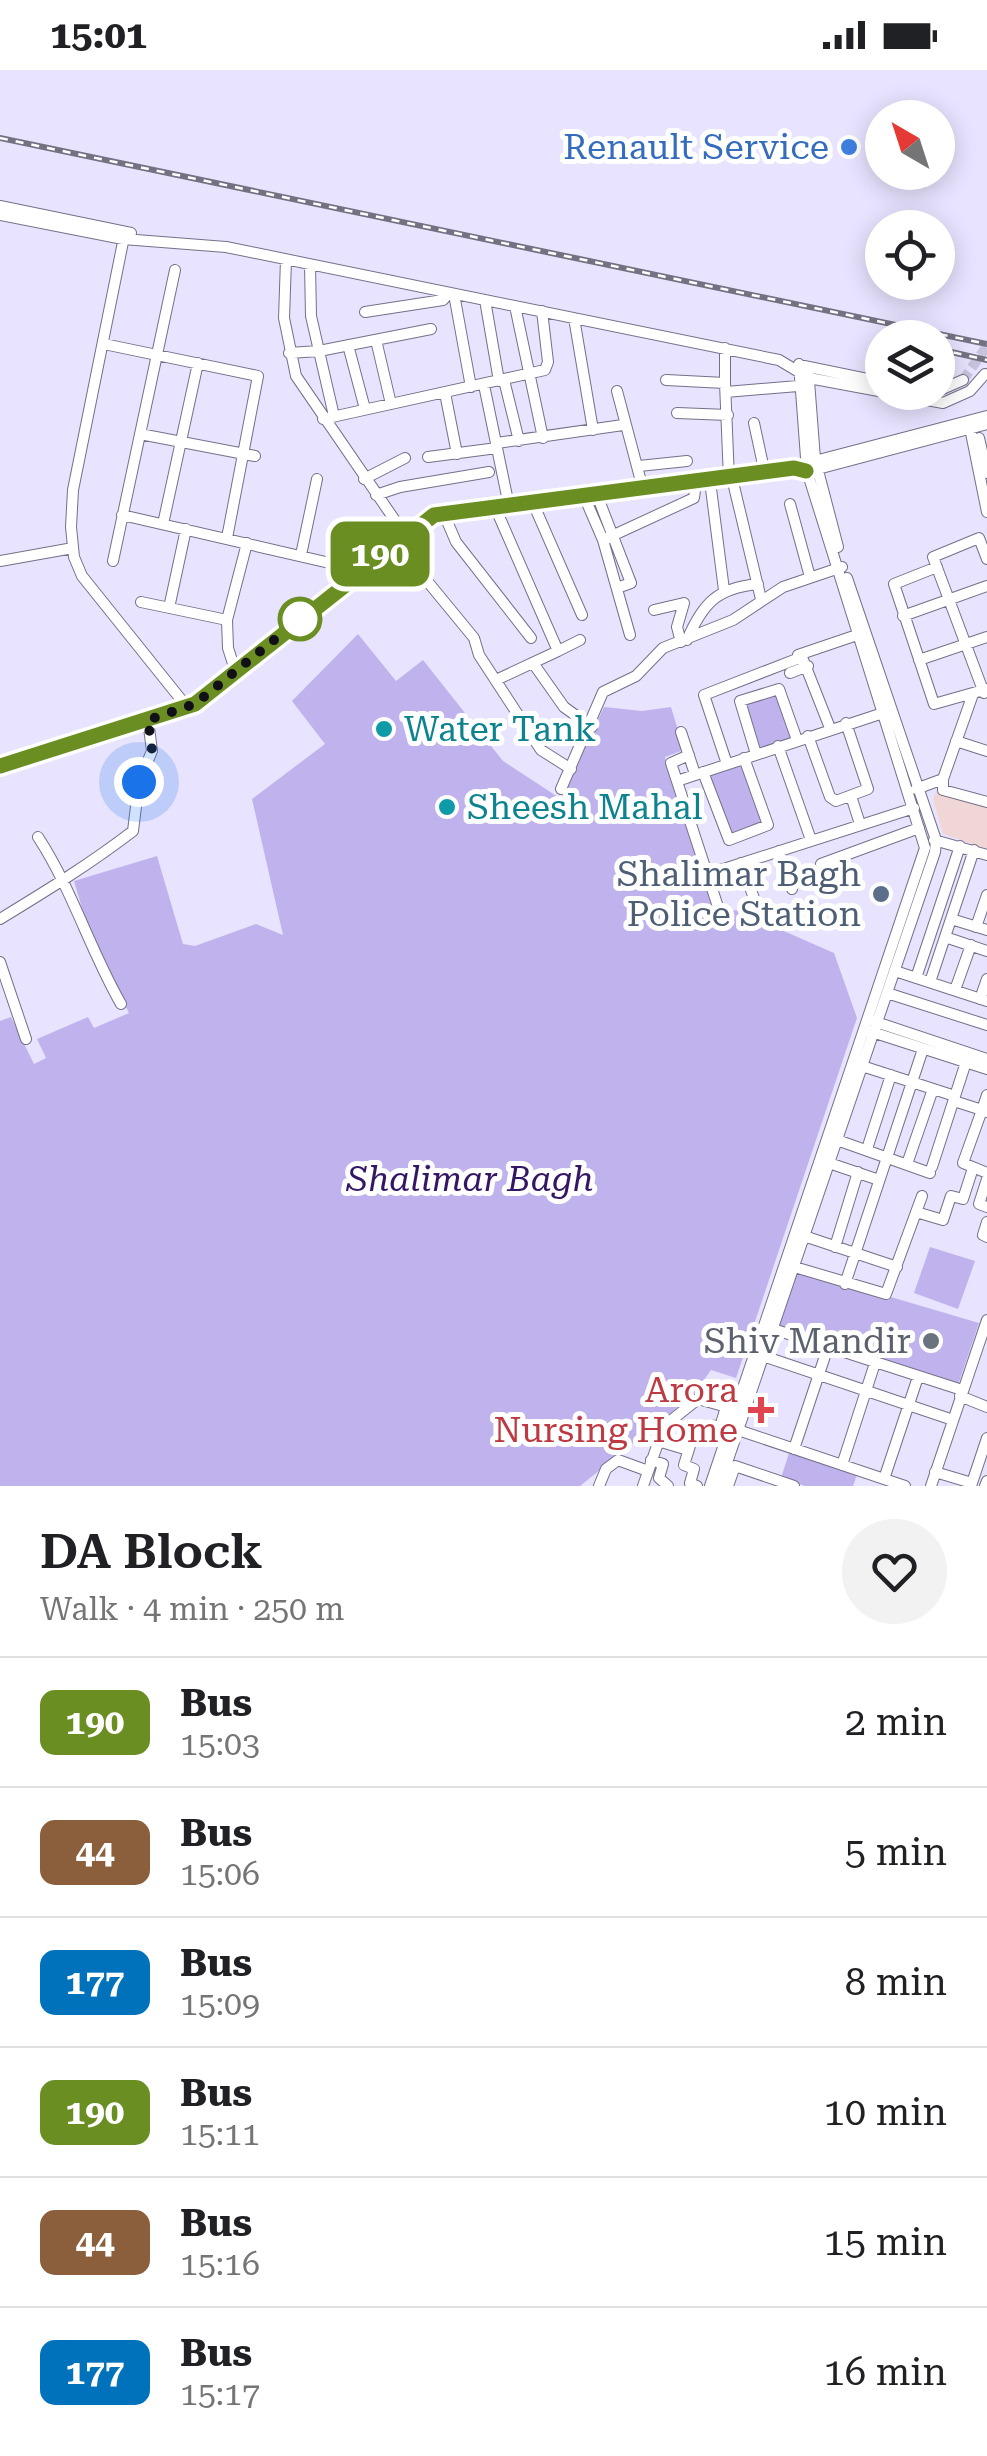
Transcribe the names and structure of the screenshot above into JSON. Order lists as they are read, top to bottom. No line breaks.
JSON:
{"parks":["Shalimar Bagh"],"places":{"other":["Renault Service","Water Tank","Sheesh Mahal","Shalimar Bagh Police Station","Shiv Mandir"],"health":["Arora Nursing Home"]},"lines":["bus line 190"],"north":"top left","page":{"status":"15:01","on_map":"190","heading":["DA Block","Walk · 4 min · 250 m"],"list":[{"mark":"190","name":"Bus","note":"15:03","value":"2 min"},{"mark":"44","name":"Bus","note":"15:06","value":"5 min"},{"mark":"177","name":"Bus","note":"15:09","value":"8 min"},{"mark":"190","name":"Bus","note":"15:11","value":"10 min"},{"mark":"44","name":"Bus","note":"15:16","value":"15 min"},{"mark":"177","name":"Bus","note":"15:17","value":"16 min"}]}}
